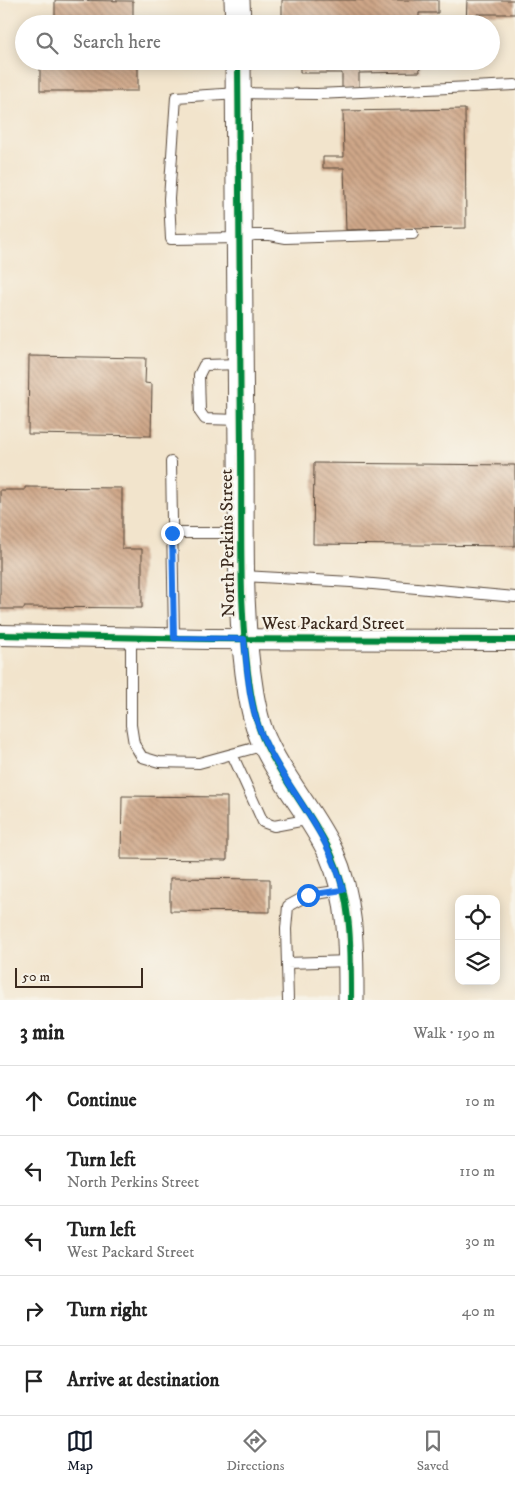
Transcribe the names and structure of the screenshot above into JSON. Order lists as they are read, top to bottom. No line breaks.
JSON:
{"streets":{"street":["North Perkins Street","West Packard Street"]},"crossings":[["North Perkins Street","West Packard Street"]],"scale_bar":"50 m","page":{"search":"Search here","scale":"50 m","heading":["3 min","Walk · 190 m"],"list":[["Continue","10 m"],["Turn left","North Perkins Street","110 m"],["Turn left","West Packard Street","30 m"],["Turn right","40 m"],"Arrive at destination"],"nav":["Map","Directions","Saved"]}}
